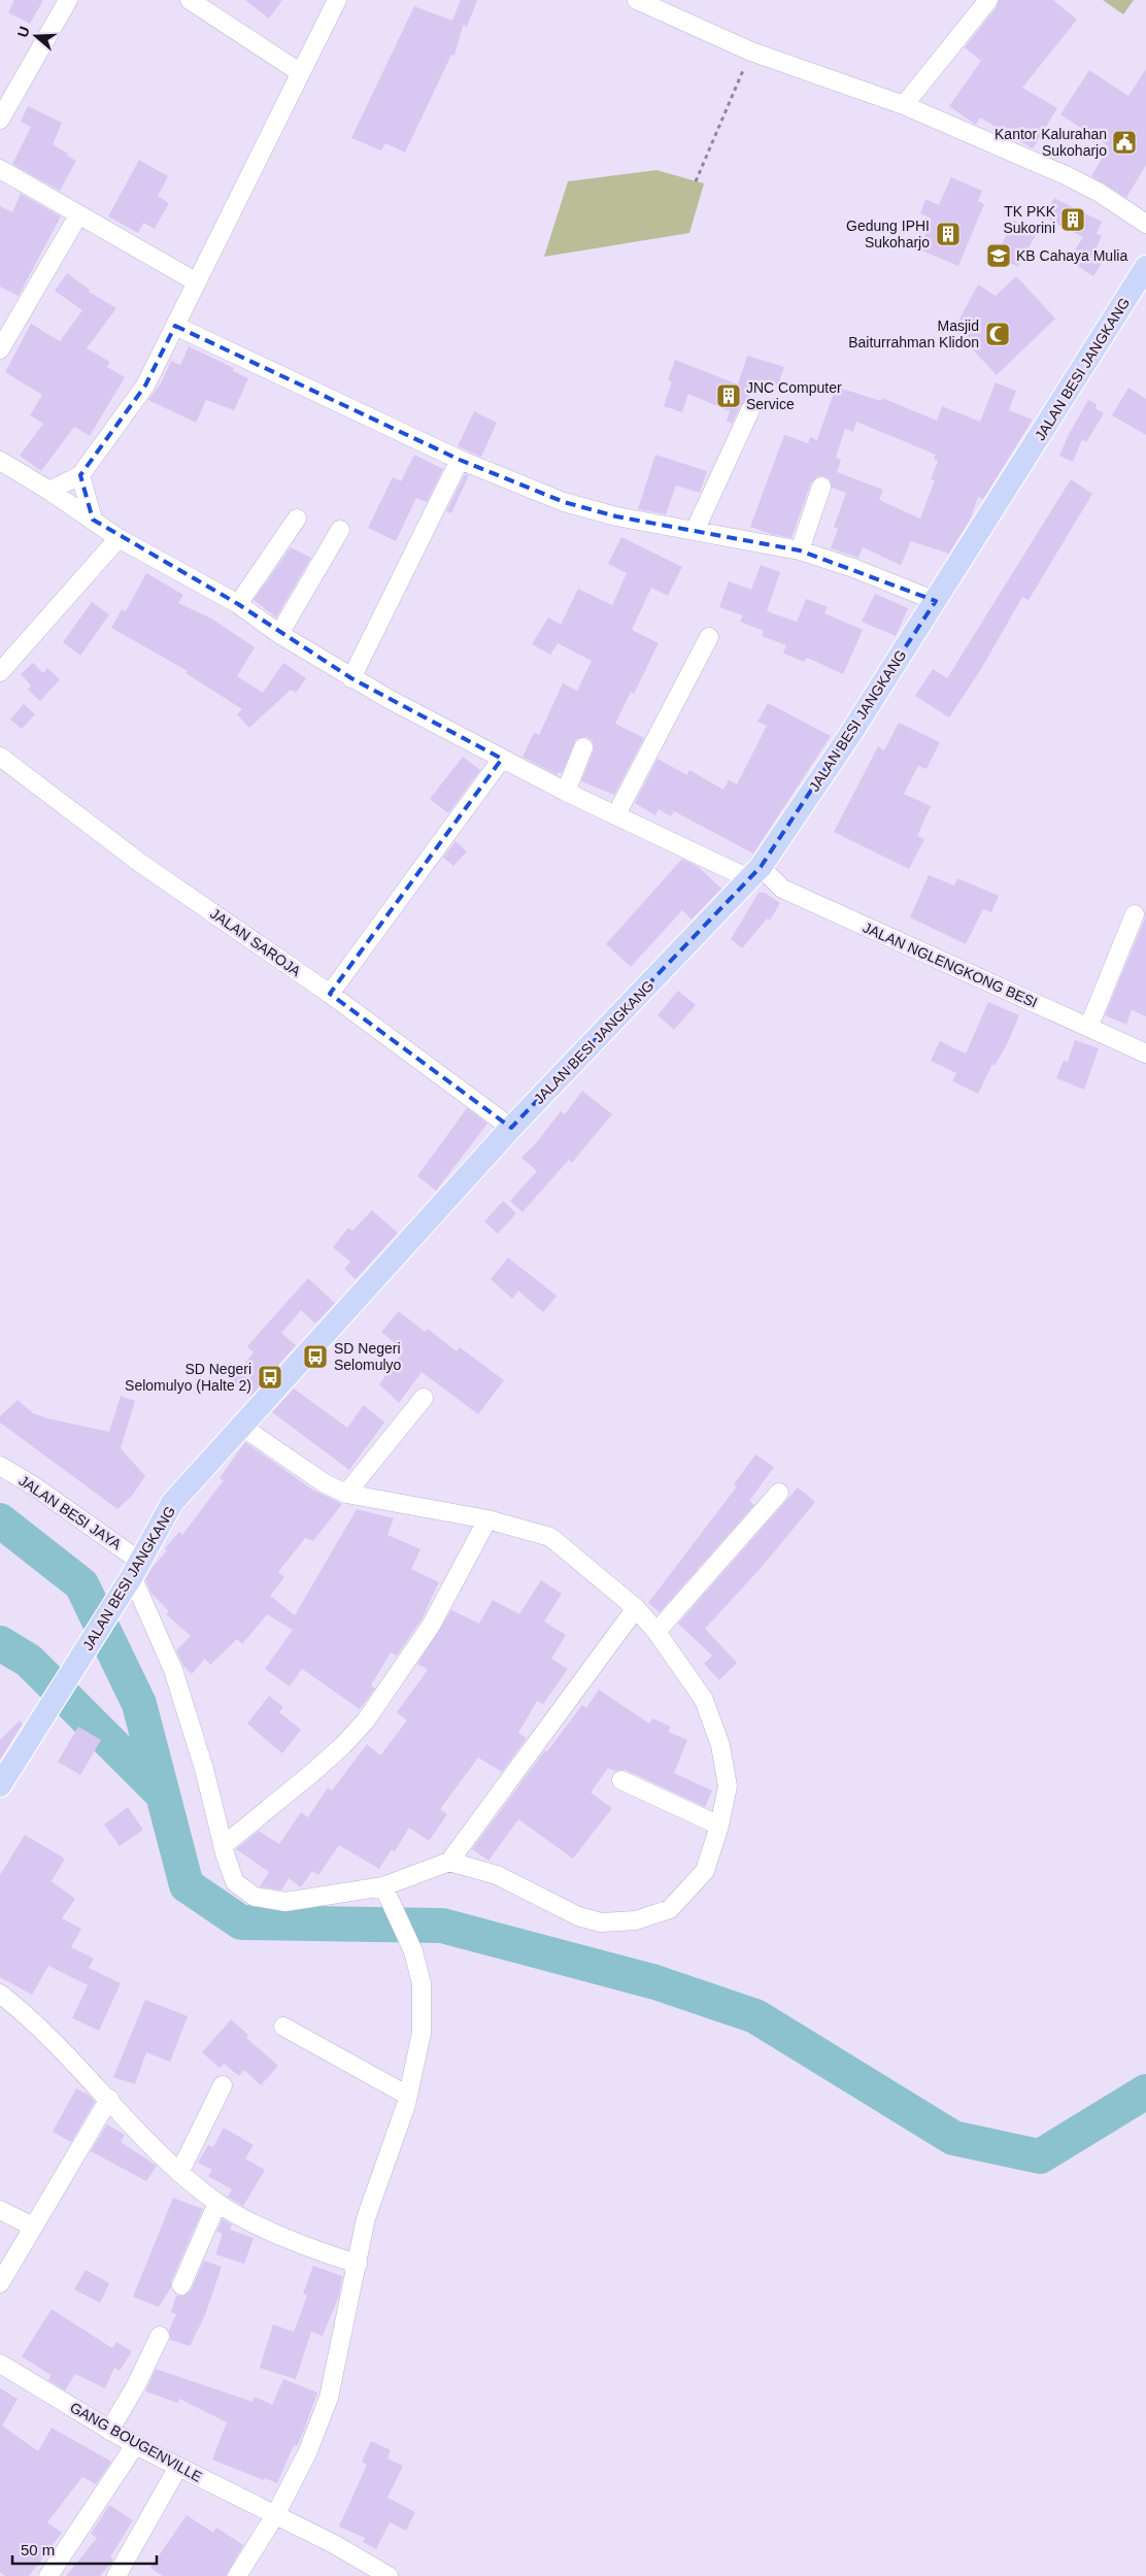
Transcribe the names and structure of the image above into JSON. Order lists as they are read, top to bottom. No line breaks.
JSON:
{"streets":{"main road":["JALAN BESI JANGKANG"],"street":["JALAN SAROJA","JALAN NGLENGKONG BESI","JALAN BESI JAYA","GANG BOUGENVILLE"]},"crossings":[["JALAN BESI JANGKANG","JALAN SAROJA"],["JALAN BESI JANGKANG","JALAN NGLENGKONG BESI"],["JALAN BESI JANGKANG","JALAN BESI JAYA"]],"places":{"public building":["Kantor Kalurahan Sukoharjo"],"building":["TK PKK Sukorini","Gedung IPHI Sukoharjo","JNC Computer Service"],"school or university":["KB Cahaya Mulia"],"mosque":["Masjid Baiturrahman Klidon"],"bus stop":["SD Negeri Selomulyo","SD Negeri Selomulyo (Halte 2)"]},"scale_bar":"50 m","north":"left"}
